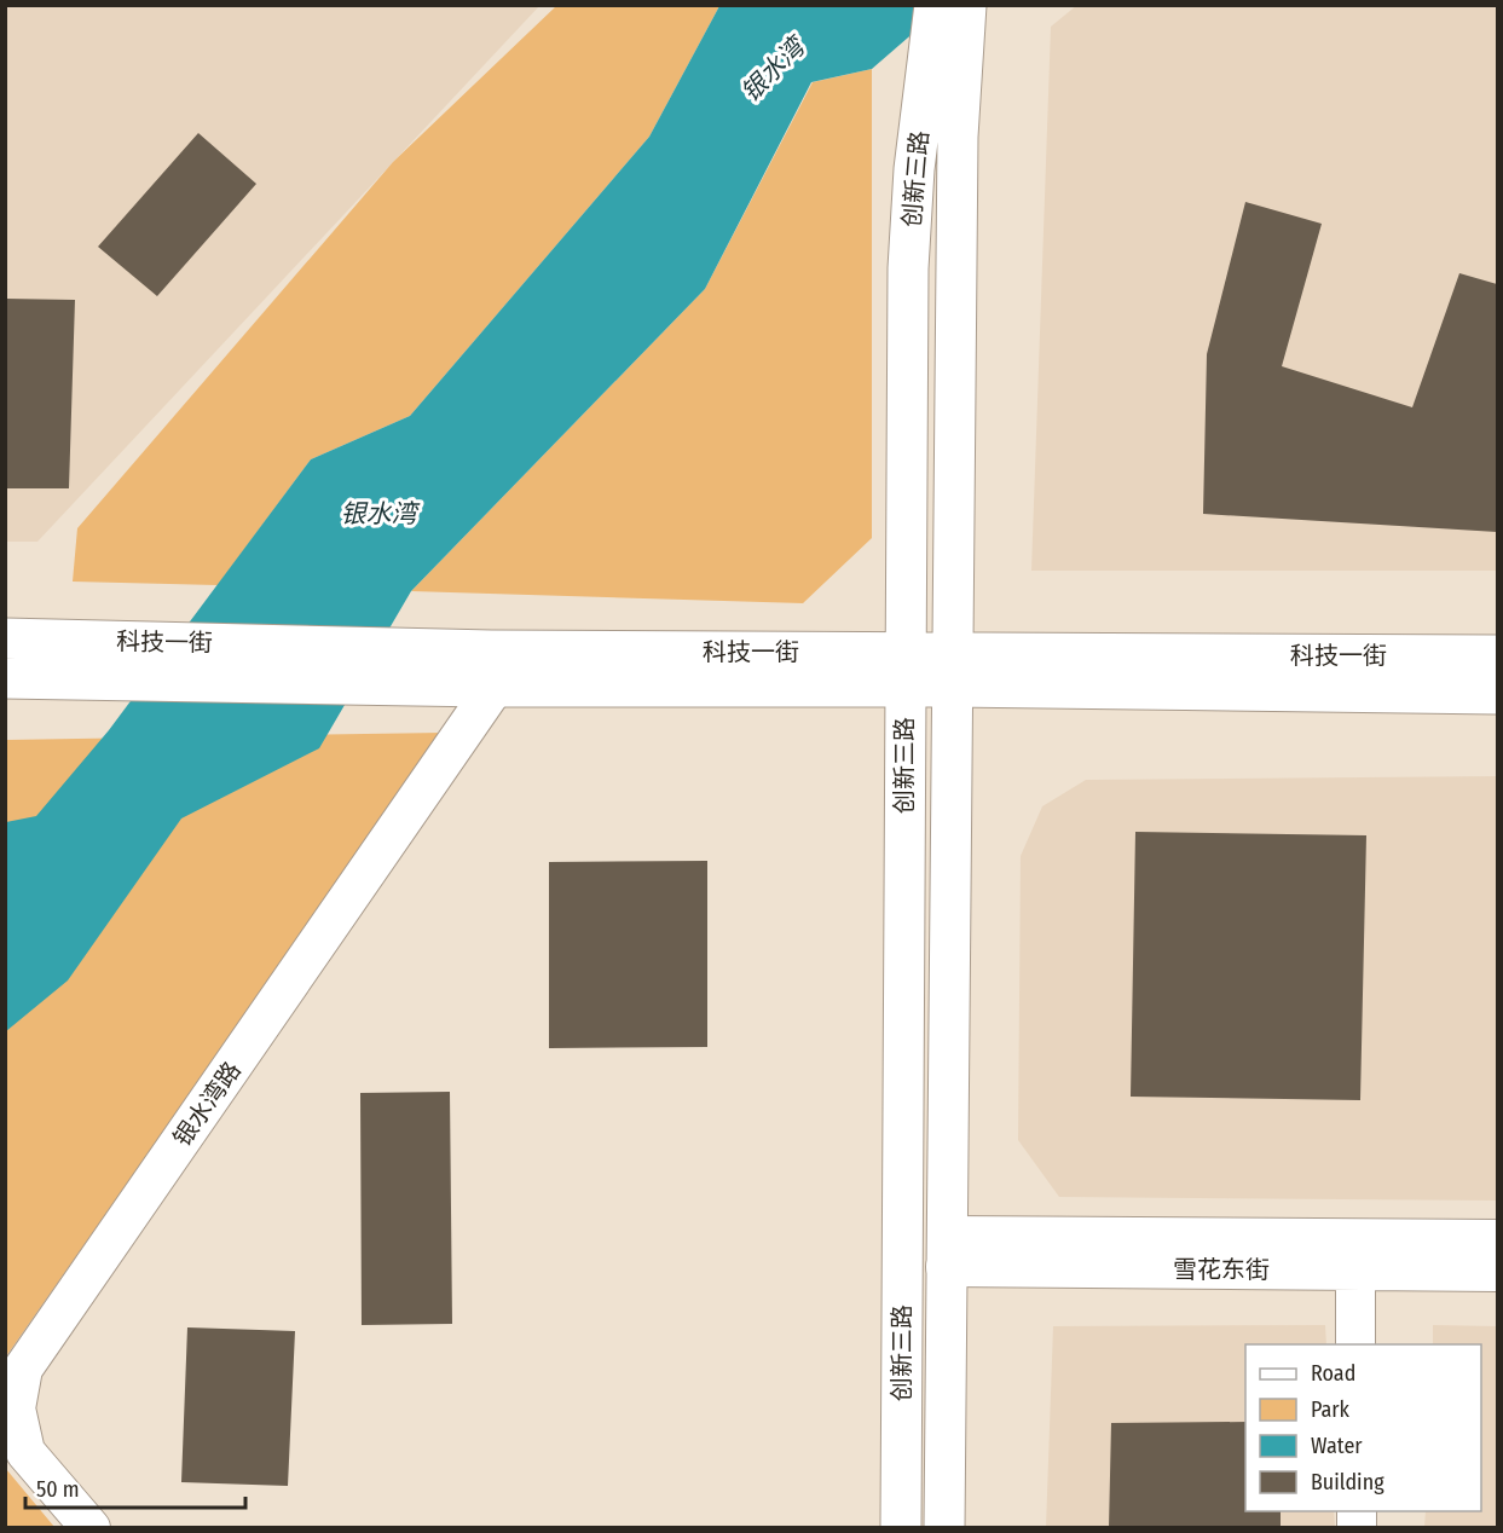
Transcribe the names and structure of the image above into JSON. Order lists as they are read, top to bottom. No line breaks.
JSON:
{"streets":{"main road":["创新三路","科技一街"],"street":["银水湾路","雪花东街"]},"crossings":[["创新三路","科技一街"],["创新三路","雪花东街"],["科技一街","银水湾路"]],"water":["银水湾"],"legend":["Road","Park","Water","Building"],"scale_bar":"50 m"}
